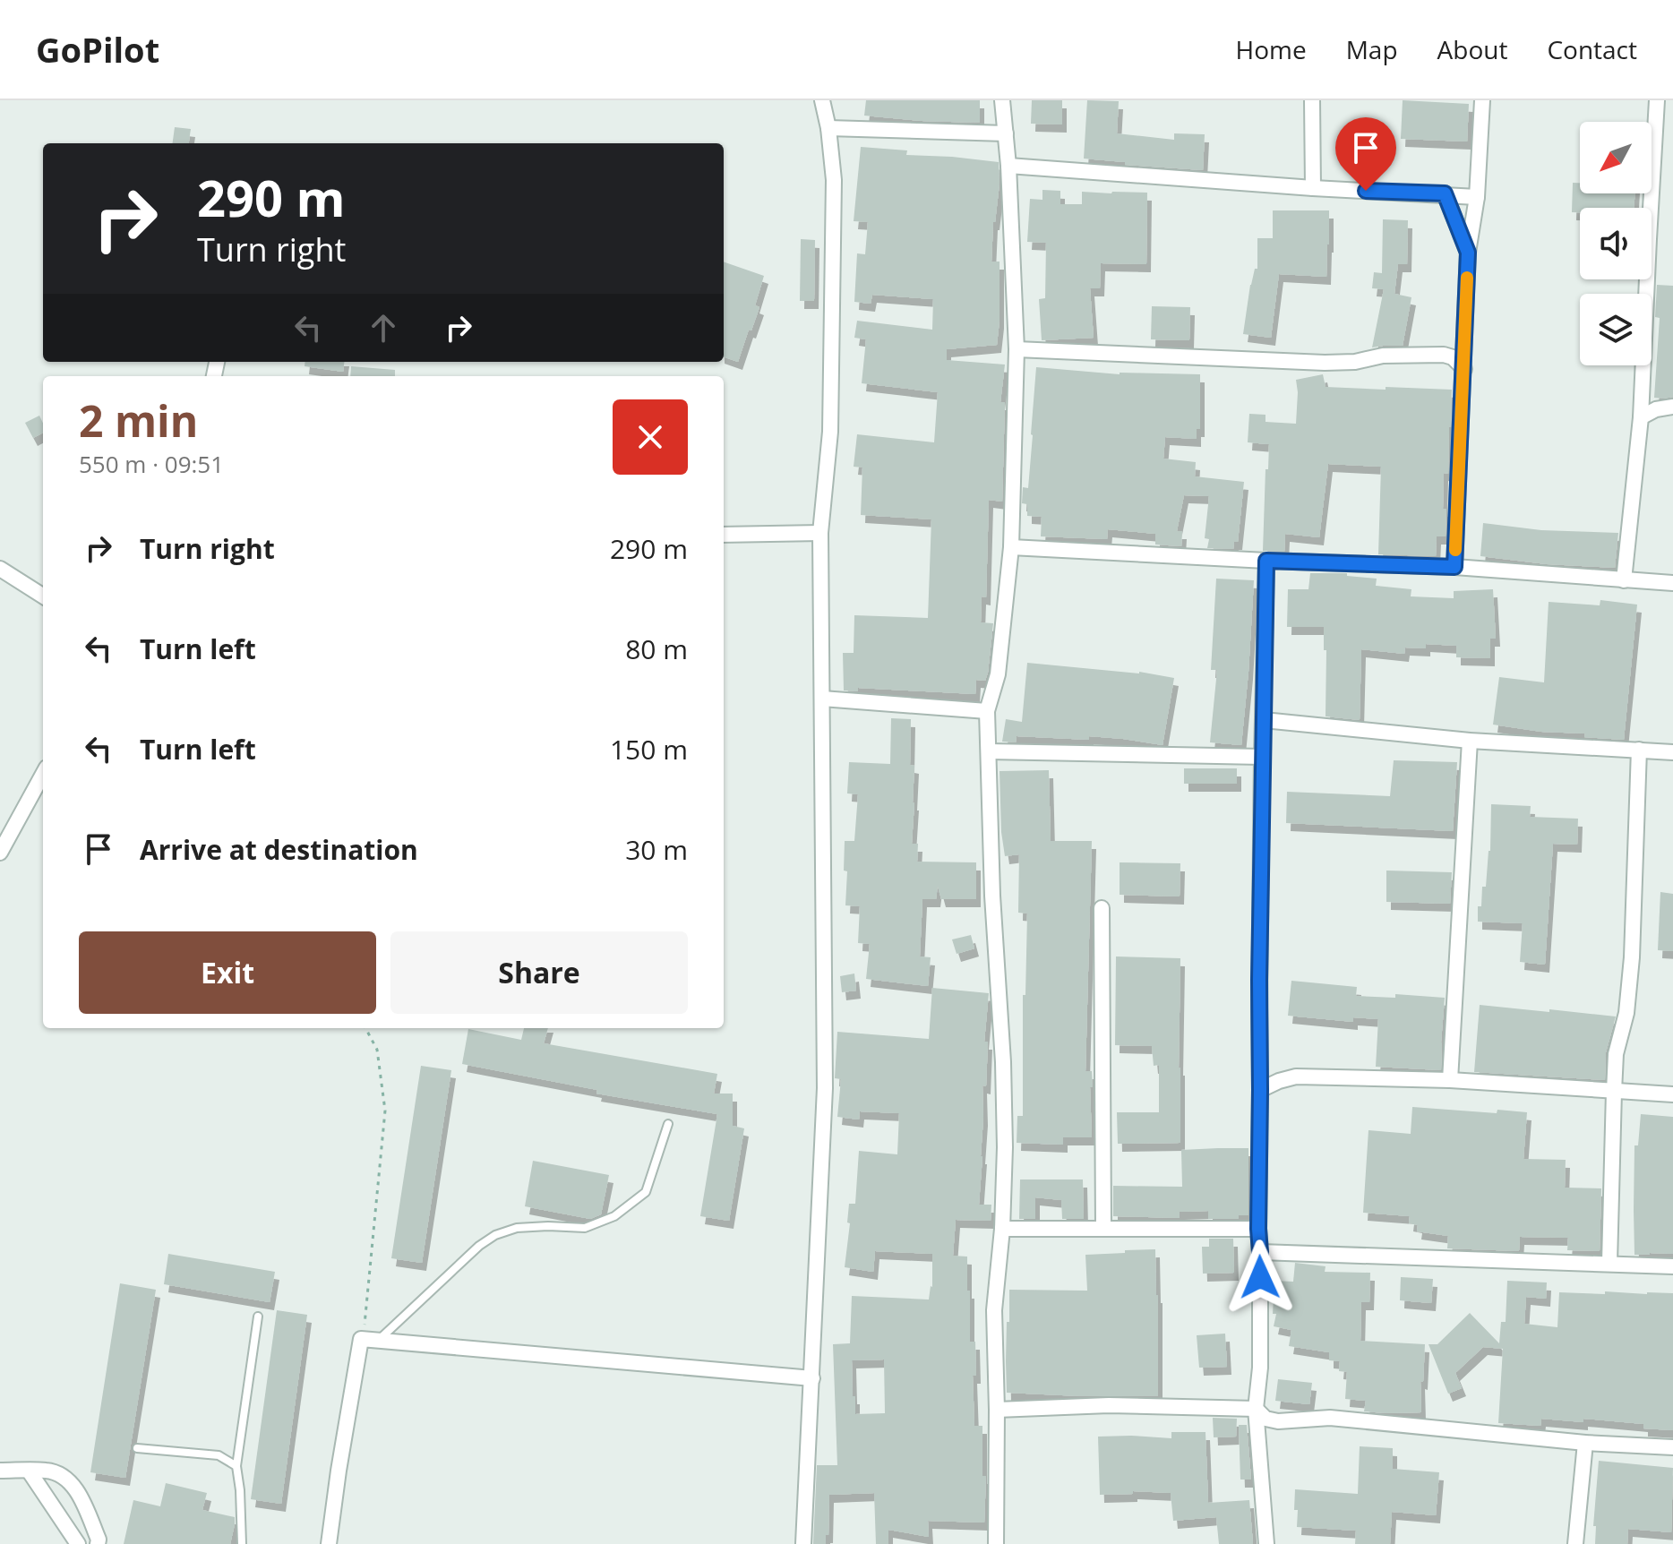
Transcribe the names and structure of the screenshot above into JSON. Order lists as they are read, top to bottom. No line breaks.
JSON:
{"north":"bottom left","page":{"header":"GoPilot","nav":["Home","Map","About","Contact"],"turn":["290 m","Turn right"],"heading":["2 min","550 m · 09:51"],"list":[{"name":"Turn right","value":"290 m"},{"name":"Turn left","value":"80 m"},{"name":"Turn left","value":"150 m"},{"name":"Arrive at destination","value":"30 m"}],"buttons":["Exit","Share"]}}
